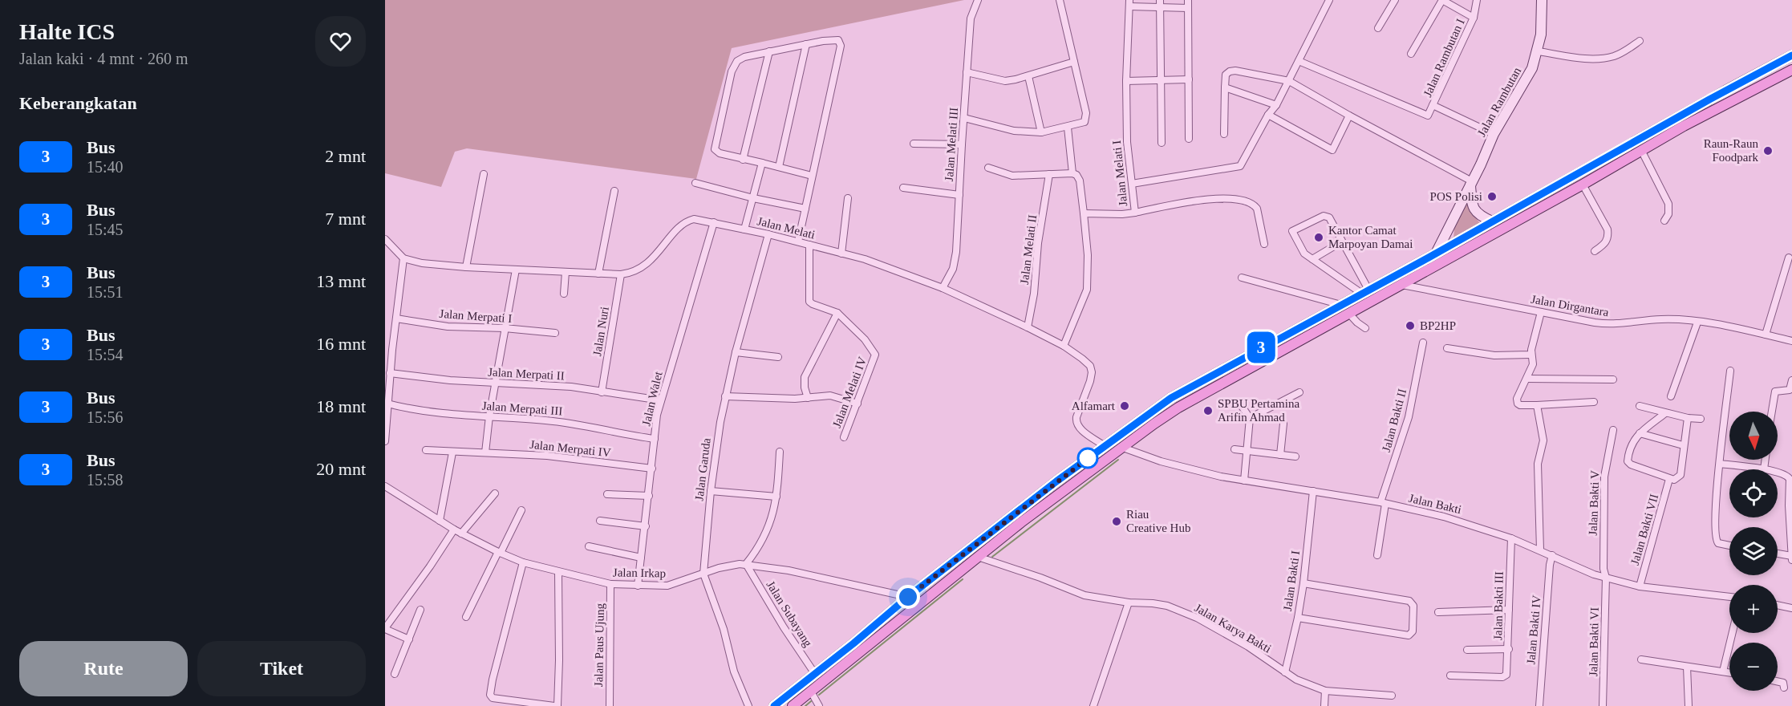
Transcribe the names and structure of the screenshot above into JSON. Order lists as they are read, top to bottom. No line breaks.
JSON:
{"streets":{"main road":["Jalan Rambutan"],"street":["Jalan Rambutan I","Jalan Melati III","Jalan Melati I","Jalan Melati","Jalan Melati II","Jalan Dirgantara","Jalan Merpati I","Jalan Nuri","Jalan Merpati II","Jalan Melati IV","Jalan Walet","Jalan Merpati III","Jalan Bakti II","Jalan Merpati IV","Jalan Garuda","Jalan Bakti V","Jalan Bakti","Jalan Bakti VII","Jalan Irkap","Jalan Bakti I","Jalan Bakti III","Jalan Subayang","Jalan Karya Bakti","Jalan Bakti IV","Jalan Bakti VI","Jalan Paus Ujung"]},"crossings":[["Jalan Rambutan I","Jalan Rambutan"],["Jalan Melati III","Jalan Melati"],["Jalan Melati","Jalan Melati II"],["Jalan Melati","Jalan Nuri"],["Jalan Melati","Jalan Melati IV"],["Jalan Melati","Jalan Walet"],["Jalan Melati","Jalan Garuda"],["Jalan Nuri","Jalan Merpati II"],["Jalan Merpati II","Jalan Walet"],["Jalan Walet","Jalan Merpati III"],["Jalan Walet","Jalan Merpati IV"],["Jalan Walet","Jalan Irkap"],["Jalan Bakti II","Jalan Bakti"],["Jalan Garuda","Jalan Irkap"],["Jalan Bakti V","Jalan Bakti"],["Jalan Bakti V","Jalan Bakti VI"],["Jalan Bakti","Jalan Bakti VII"],["Jalan Bakti","Jalan Bakti I"],["Jalan Bakti","Jalan Bakti III"],["Jalan Bakti","Jalan Bakti IV"],["Jalan Bakti","Jalan Bakti VI"],["Jalan Irkap","Jalan Subayang"],["Jalan Irkap","Jalan Paus Ujung"],["Jalan Bakti I","Jalan Karya Bakti"]],"places":["Raun-Raun Foodpark","POS Polisi","Kantor Camat Marpoyan Damai","BP2HP","Alfamart","SPBU Pertamina Arifin Ahmad","Riau Creative Hub"],"lines":["bus line 3"],"north":"bottom","page":{"heading":[["Halte ICS","Jalan kaki · 4 mnt · 260 m"],"Keberangkatan"],"on_map":"3","list":[{"mark":"3","name":"Bus","note":"15:40","value":"2 mnt"},{"mark":"3","name":"Bus","note":"15:45","value":"7 mnt"},{"mark":"3","name":"Bus","note":"15:51","value":"13 mnt"},{"mark":"3","name":"Bus","note":"15:54","value":"16 mnt"},{"mark":"3","name":"Bus","note":"15:56","value":"18 mnt"},{"mark":"3","name":"Bus","note":"15:58","value":"20 mnt"}],"map_buttons":["+","−"],"buttons":["Rute","Tiket"]}}
